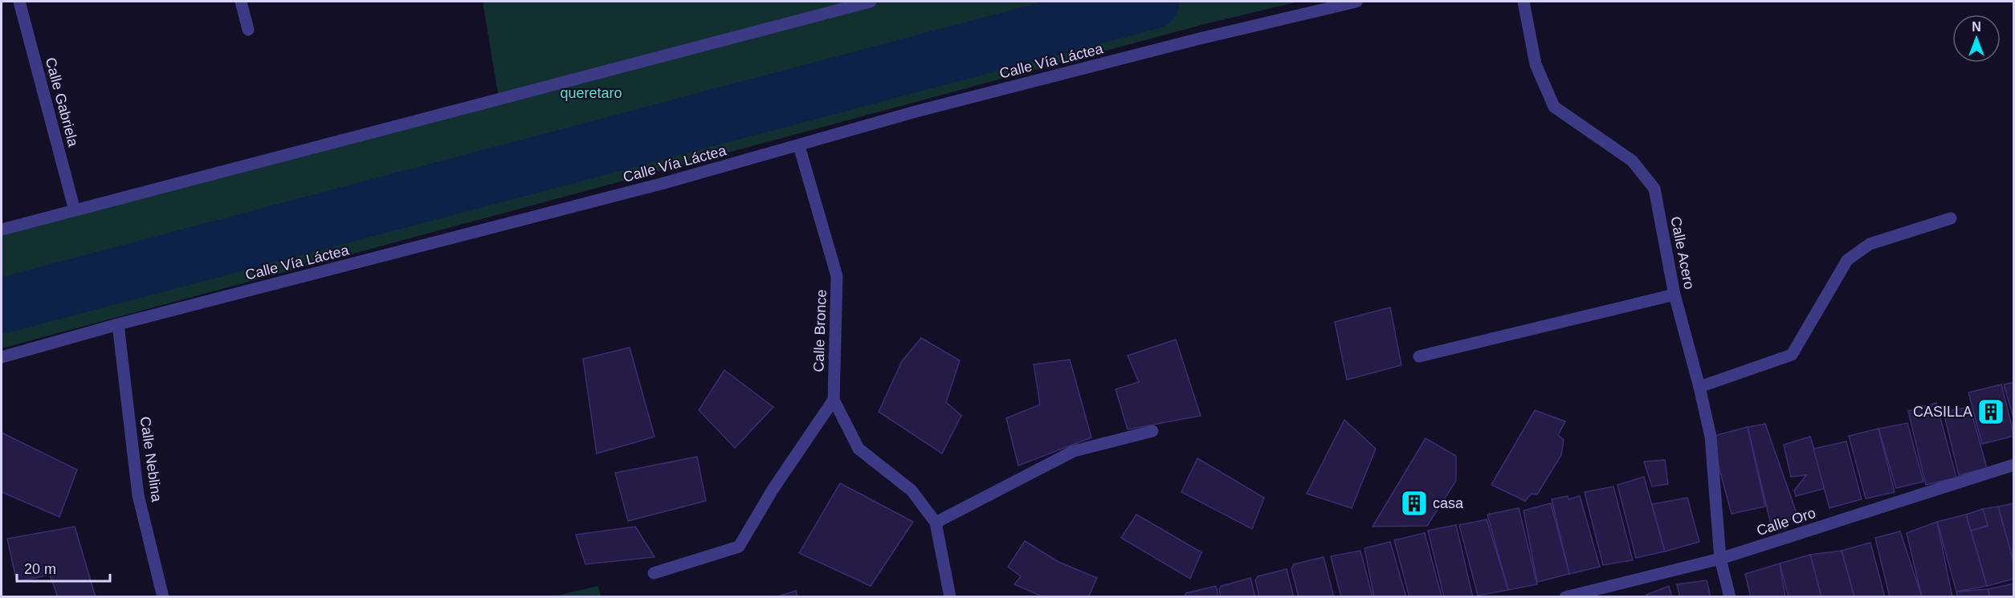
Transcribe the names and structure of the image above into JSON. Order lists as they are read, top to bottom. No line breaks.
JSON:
{"streets":{"street":["Calle Vía Láctea","Calle Gabriela","Calle Acero","Calle Bronce","Calle Neblina","Calle Oro"]},"crossings":[["Calle Vía Láctea","Calle Bronce"],["Calle Vía Láctea","Calle Neblina"],["Calle Acero","Calle Oro"]],"parks":["queretaro"],"places":{"building":["CASILLA","casa"]},"scale_bar":"20 m","north":"top"}
